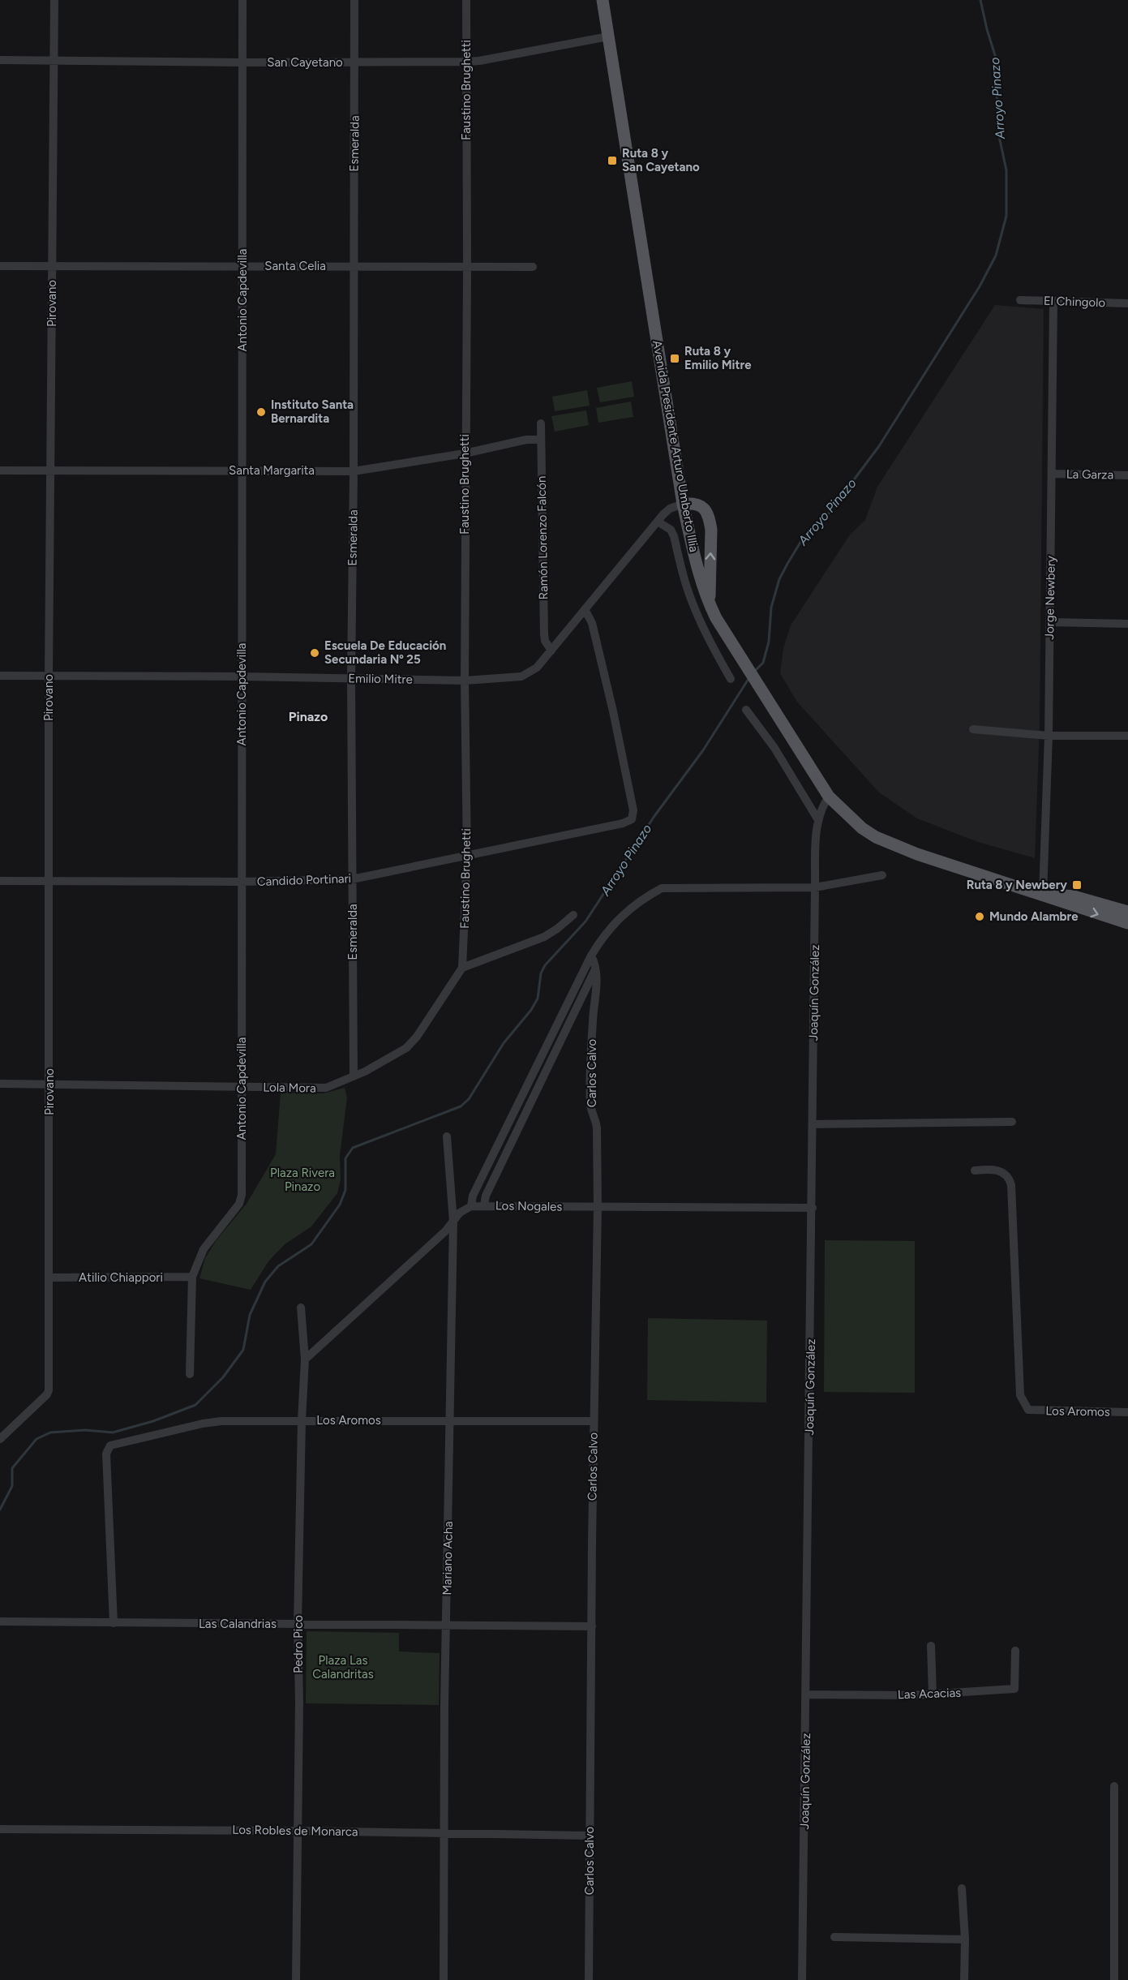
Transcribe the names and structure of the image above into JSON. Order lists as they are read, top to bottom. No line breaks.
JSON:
{"streets":{"main road":["Avenida Presidente Arturo Umberto Illia"],"street":["San Cayetano","Faustino Brughetti","Esmeralda","Santa Celia","Antonio Capdevilla","El Chingolo","Pirovano","Santa Margarita","La Garza","Ramón Lorenzo Falcón","Jorge Newbery","Emilio Mitre","Candido Portinari","Joaquín González","Carlos Calvo","Lola Mora","Los Nogales","Atilio Chiappori","Los Aromos","Mariano Acha","Las Calandrias","Pedro Pico","Las Acacias","Los Robles de Monarca"]},"crossings":[["San Cayetano","Faustino Brughetti"],["San Cayetano","Esmeralda"],["San Cayetano","Antonio Capdevilla"],["San Cayetano","Pirovano"],["San Cayetano","Avenida Presidente Arturo Umberto Illia"],["Faustino Brughetti","Santa Celia"],["Faustino Brughetti","Santa Margarita"],["Faustino Brughetti","Emilio Mitre"],["Faustino Brughetti","Candido Portinari"],["Faustino Brughetti","Lola Mora"],["Esmeralda","Santa Celia"],["Esmeralda","Santa Margarita"],["Esmeralda","Emilio Mitre"],["Esmeralda","Candido Portinari"],["Esmeralda","Lola Mora"],["Santa Celia","Antonio Capdevilla"],["Santa Celia","Pirovano"],["Antonio Capdevilla","Santa Margarita"],["Antonio Capdevilla","Emilio Mitre"],["Antonio Capdevilla","Candido Portinari"],["Antonio Capdevilla","Lola Mora"],["Antonio Capdevilla","Atilio Chiappori"],["El Chingolo","Jorge Newbery"],["Pirovano","Santa Margarita"],["Pirovano","Emilio Mitre"],["Pirovano","Candido Portinari"],["Pirovano","Lola Mora"],["Pirovano","Atilio Chiappori"],["Avenida Presidente Arturo Umberto Illia","Jorge Newbery"],["Avenida Presidente Arturo Umberto Illia","Emilio Mitre"],["Avenida Presidente Arturo Umberto Illia","Joaquín González"],["Santa Margarita","Ramón Lorenzo Falcón"],["La Garza","Jorge Newbery"],["Ramón Lorenzo Falcón","Emilio Mitre"],["Emilio Mitre","Candido Portinari"],["Joaquín González","Los Nogales"],["Joaquín González","Las Acacias"],["Carlos Calvo","Los Nogales"],["Carlos Calvo","Los Aromos"],["Carlos Calvo","Las Calandrias"],["Carlos Calvo","Los Robles de Monarca"],["Los Aromos","Mariano Acha"],["Los Aromos","Las Calandrias"],["Los Aromos","Pedro Pico"],["Mariano Acha","Las Calandrias"],["Mariano Acha","Los Robles de Monarca"],["Las Calandrias","Pedro Pico"],["Pedro Pico","Los Robles de Monarca"]],"districts":["Pinazo"],"water":["Arroyo Pinazo"],"parks":["Plaza Rivera Pinazo","Plaza Las Calandritas"],"places":{"transit":["Ruta 8 y San Cayetano","Ruta 8 y Emilio Mitre","Ruta 8 y Newbery"],"other":["Instituto Santa Bernardita","Escuela De Educación Secundaria Nº 25","Mundo Alambre"]}}
